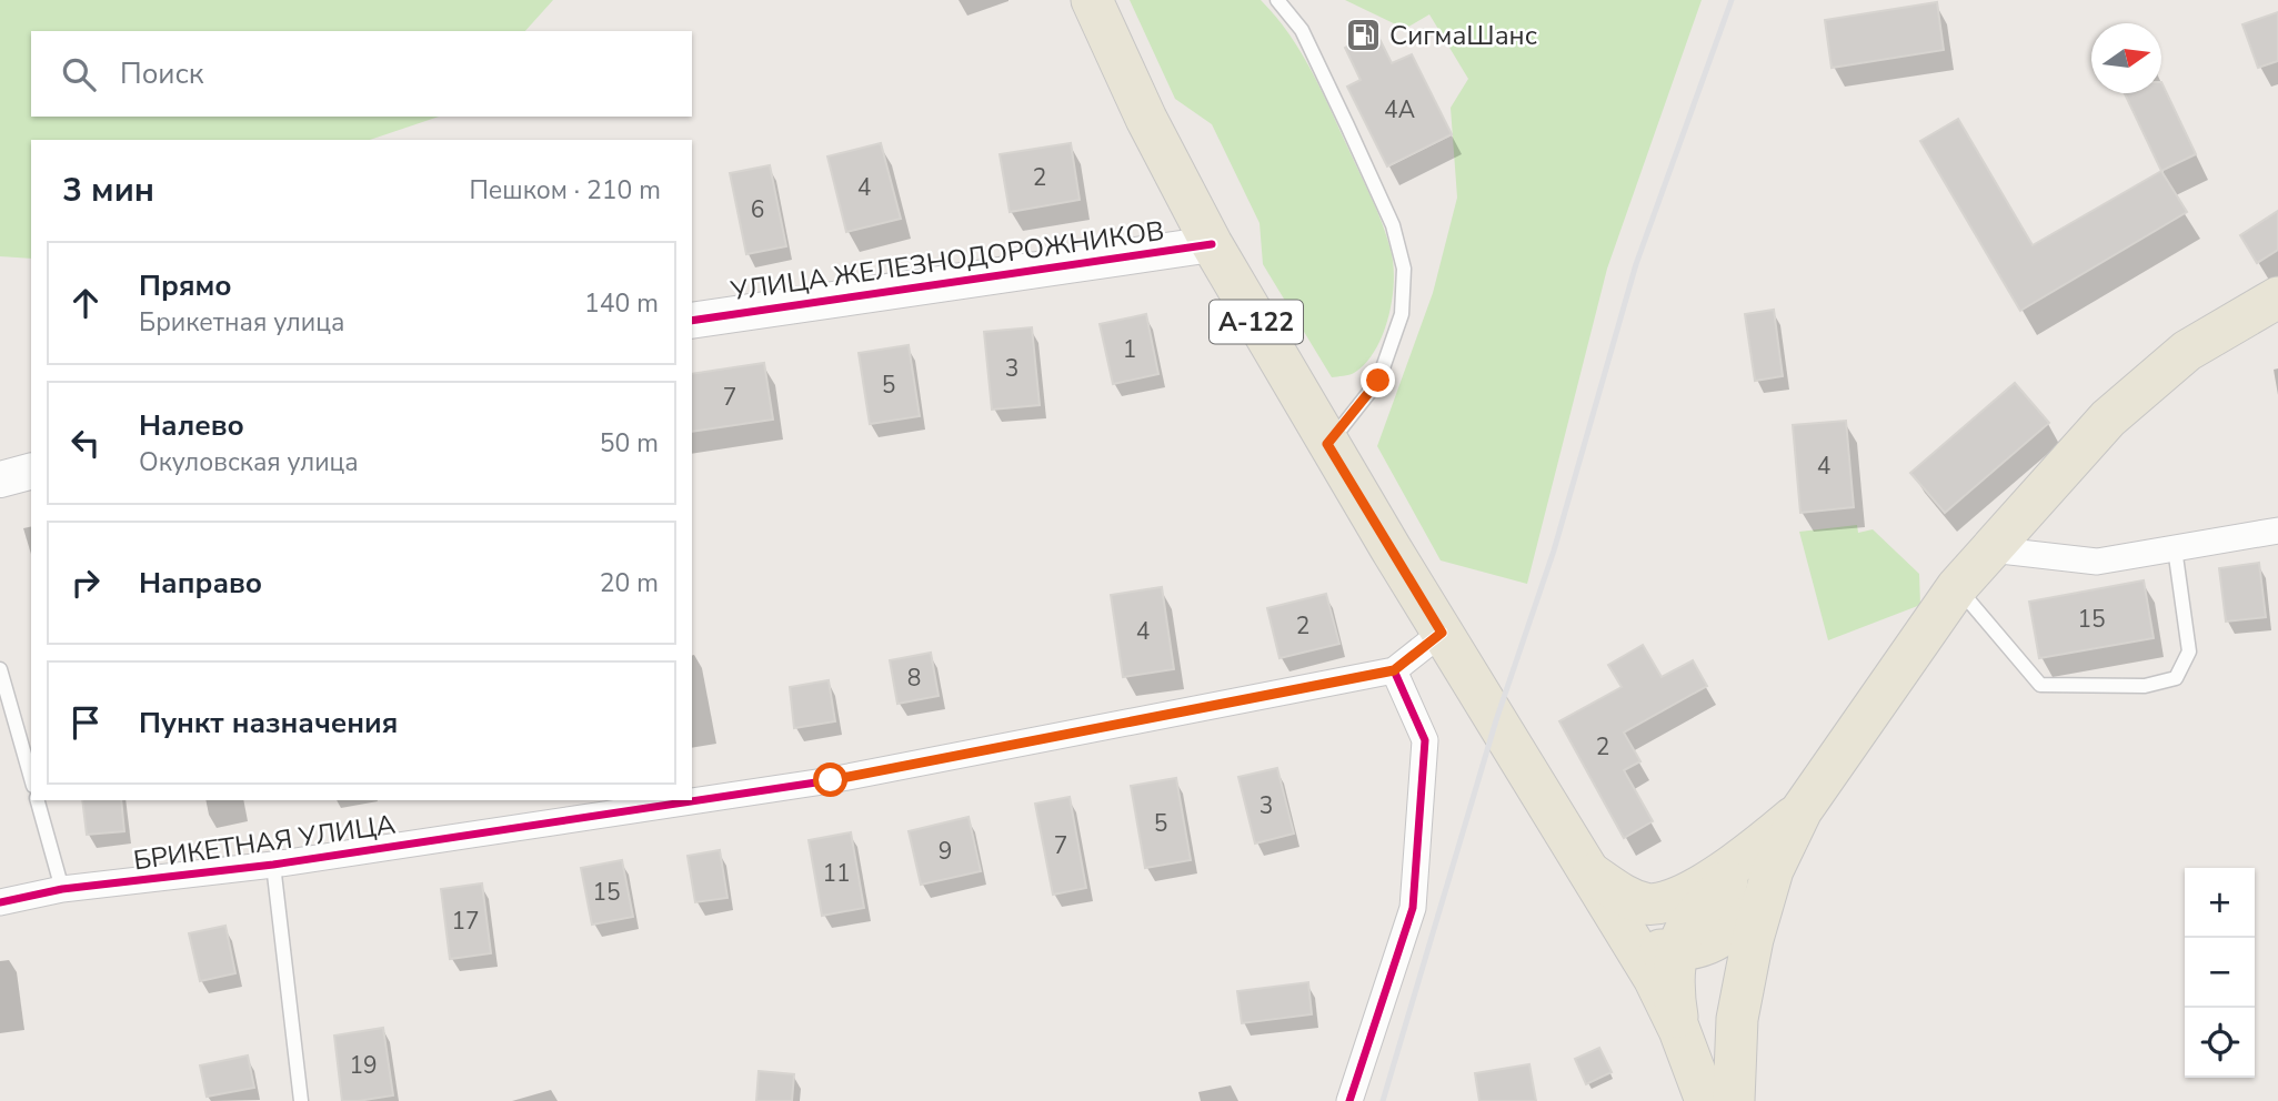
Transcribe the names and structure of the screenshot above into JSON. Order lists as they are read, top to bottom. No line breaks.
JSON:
{"streets":{"main road":["А-122"],"street":["УЛИЦА ЖЕЛЕЗНОДОРОЖНИКОВ","БРИКЕТНАЯ УЛИЦА"]},"crossings":[["УЛИЦА ЖЕЛЕЗНОДОРОЖНИКОВ","А-122"],["А-122","БРИКЕТНАЯ УЛИЦА"]],"places":{"fuel station":["СигмаШанс"]},"house_numbers":["4А","2","4","6","1","3","5","7","4","15","2","4","8","2","3","5","7","9","11","15","17","19"],"north":"right","page":{"search":"Поиск","heading":["3 мин","Пешком · 210 m"],"list":[["Прямо","Брикетная улица","140 m"],["Налево","Окуловская улица","50 m"],["Направо","20 m"],"Пункт назначения"],"map_buttons":["+","−"]}}
